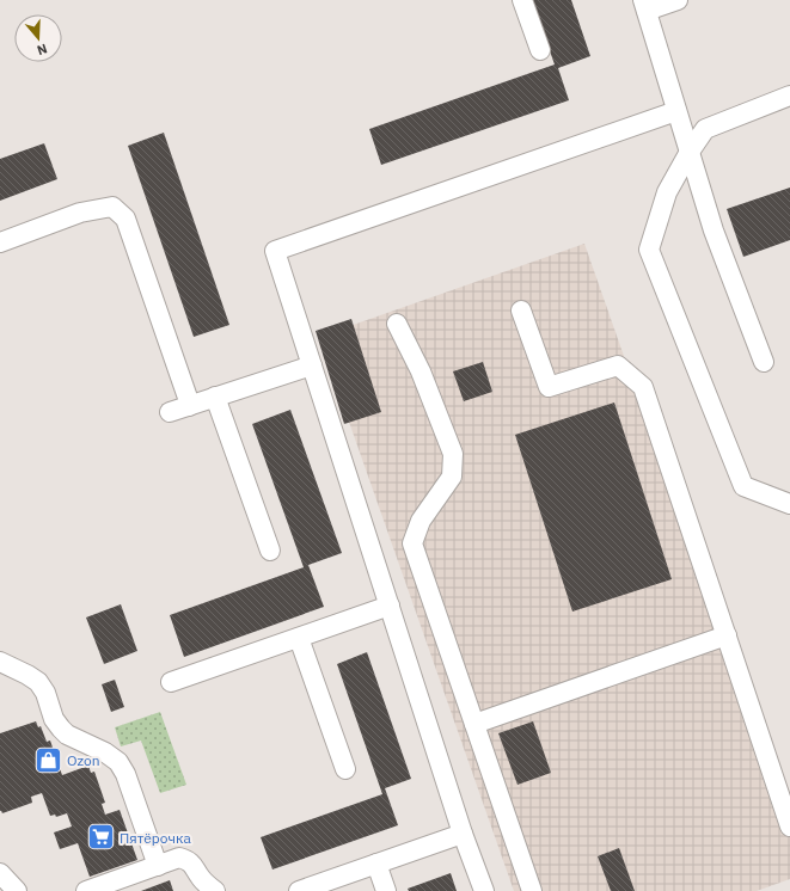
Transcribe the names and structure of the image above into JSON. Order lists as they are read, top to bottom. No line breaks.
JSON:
{"places":{"shop":["Ozon"],"supermarket":["Пятёрочка"]},"north":"bottom"}
